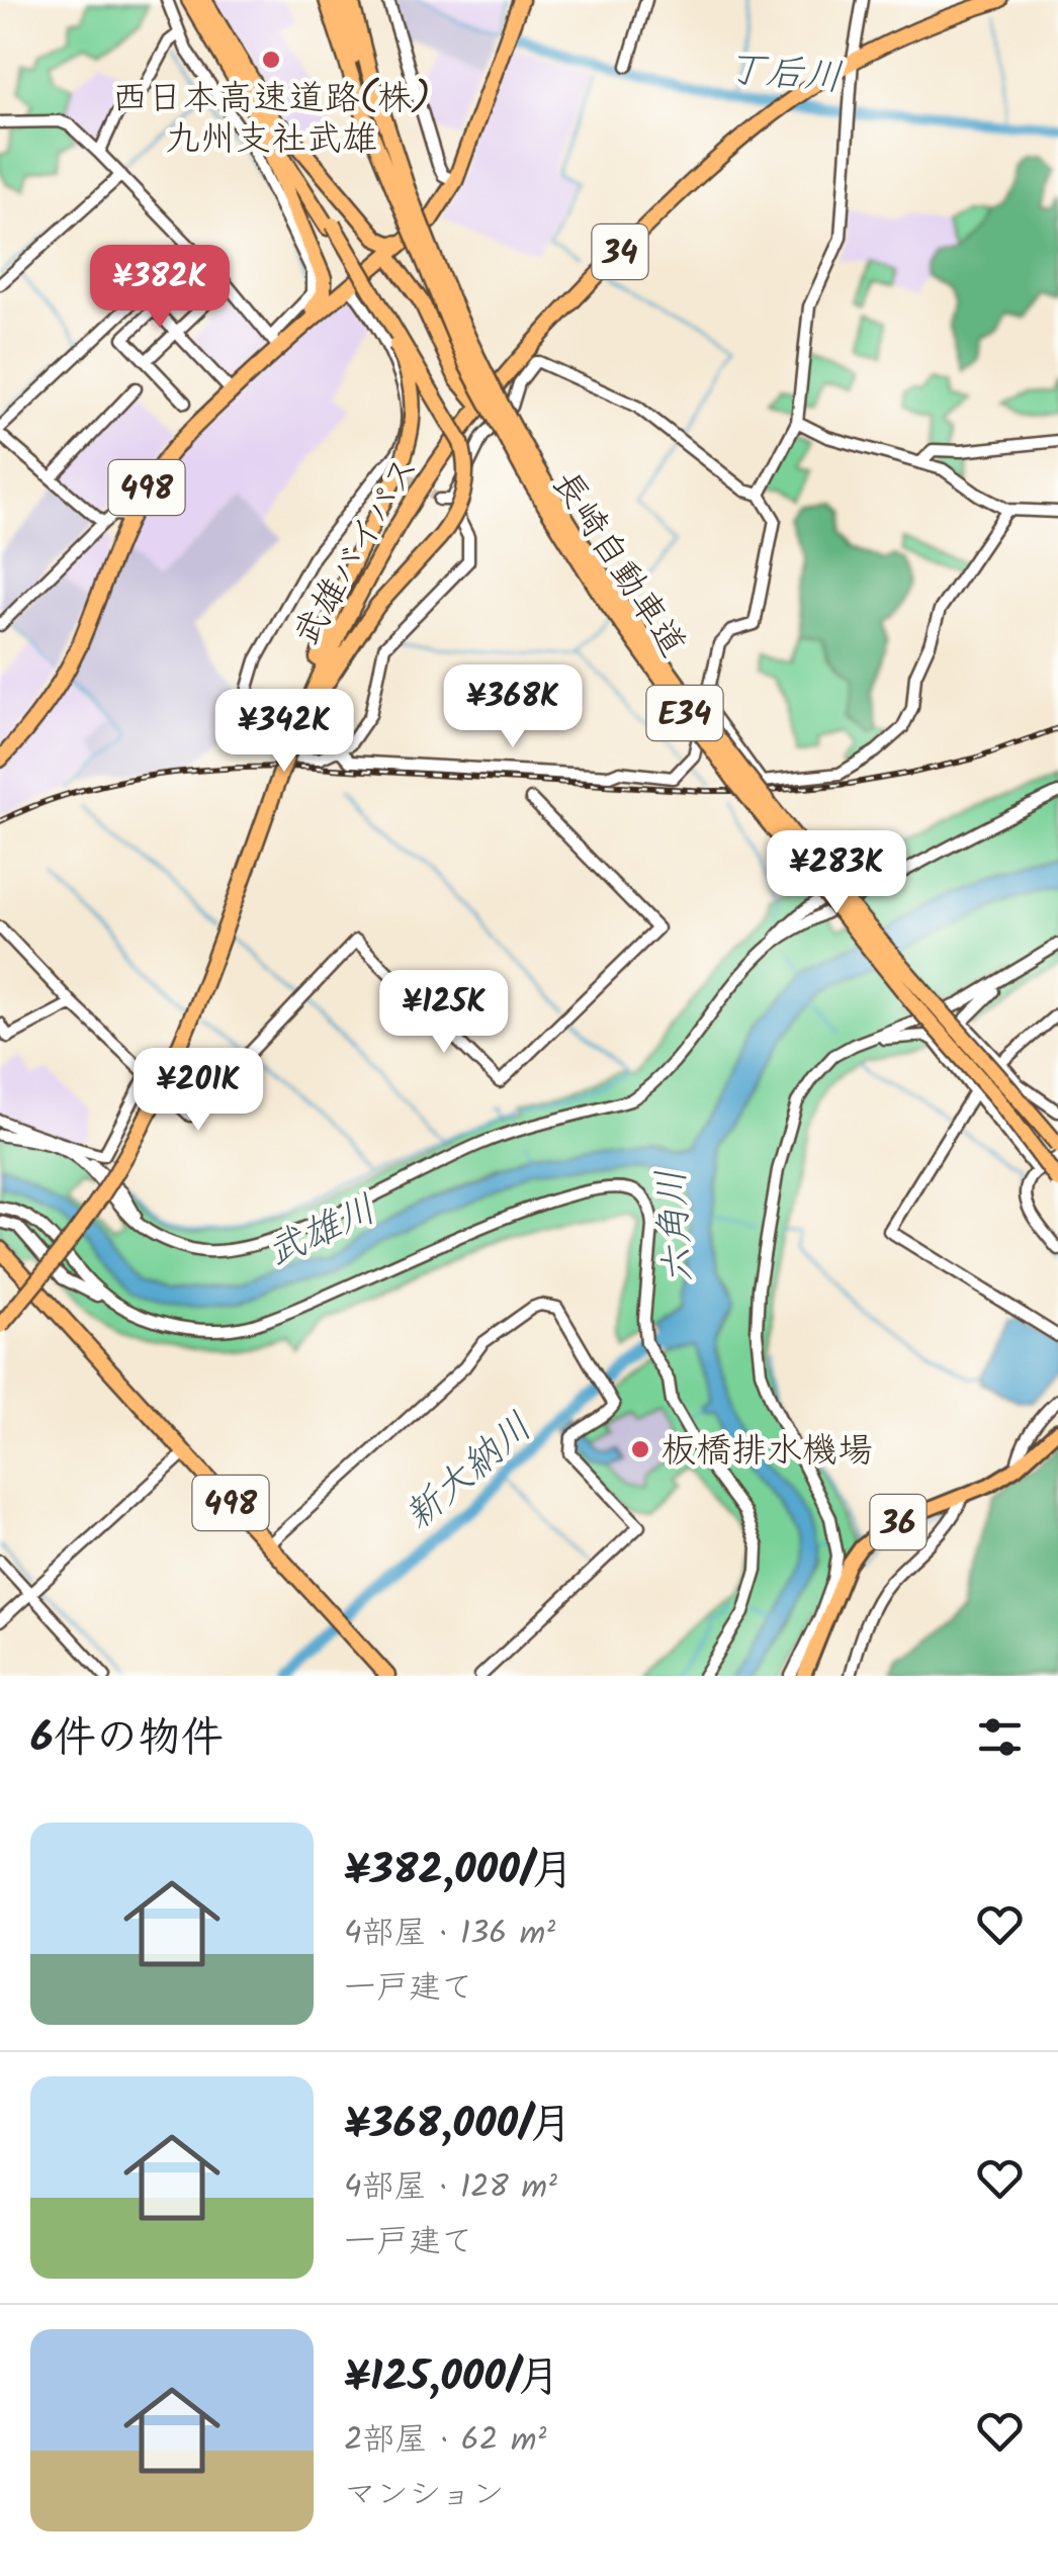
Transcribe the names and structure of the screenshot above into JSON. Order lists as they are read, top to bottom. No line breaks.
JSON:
{"streets":{"highway":["34","498","武雄バイパス","長崎自動車道","E34"],"main road":["36"]},"crossings":[["498","武雄バイパス"]],"water":["丁后川","六角川","武雄川","新大納川"],"places":["西日本高速道路(株) 九州支社武雄","板橋排水機場"],"page":{"price":["¥382K","¥368K","¥342K","¥283K","¥125K","¥201K"],"heading":"6件の物件","list":[{"name":"¥382,000/月","note":"4部屋 · 136 m² · 一戸建て"},{"name":"¥368,000/月","note":"4部屋 · 128 m² · 一戸建て"},{"name":"¥125,000/月","note":"2部屋 · 62 m² · マンション"}]}}
